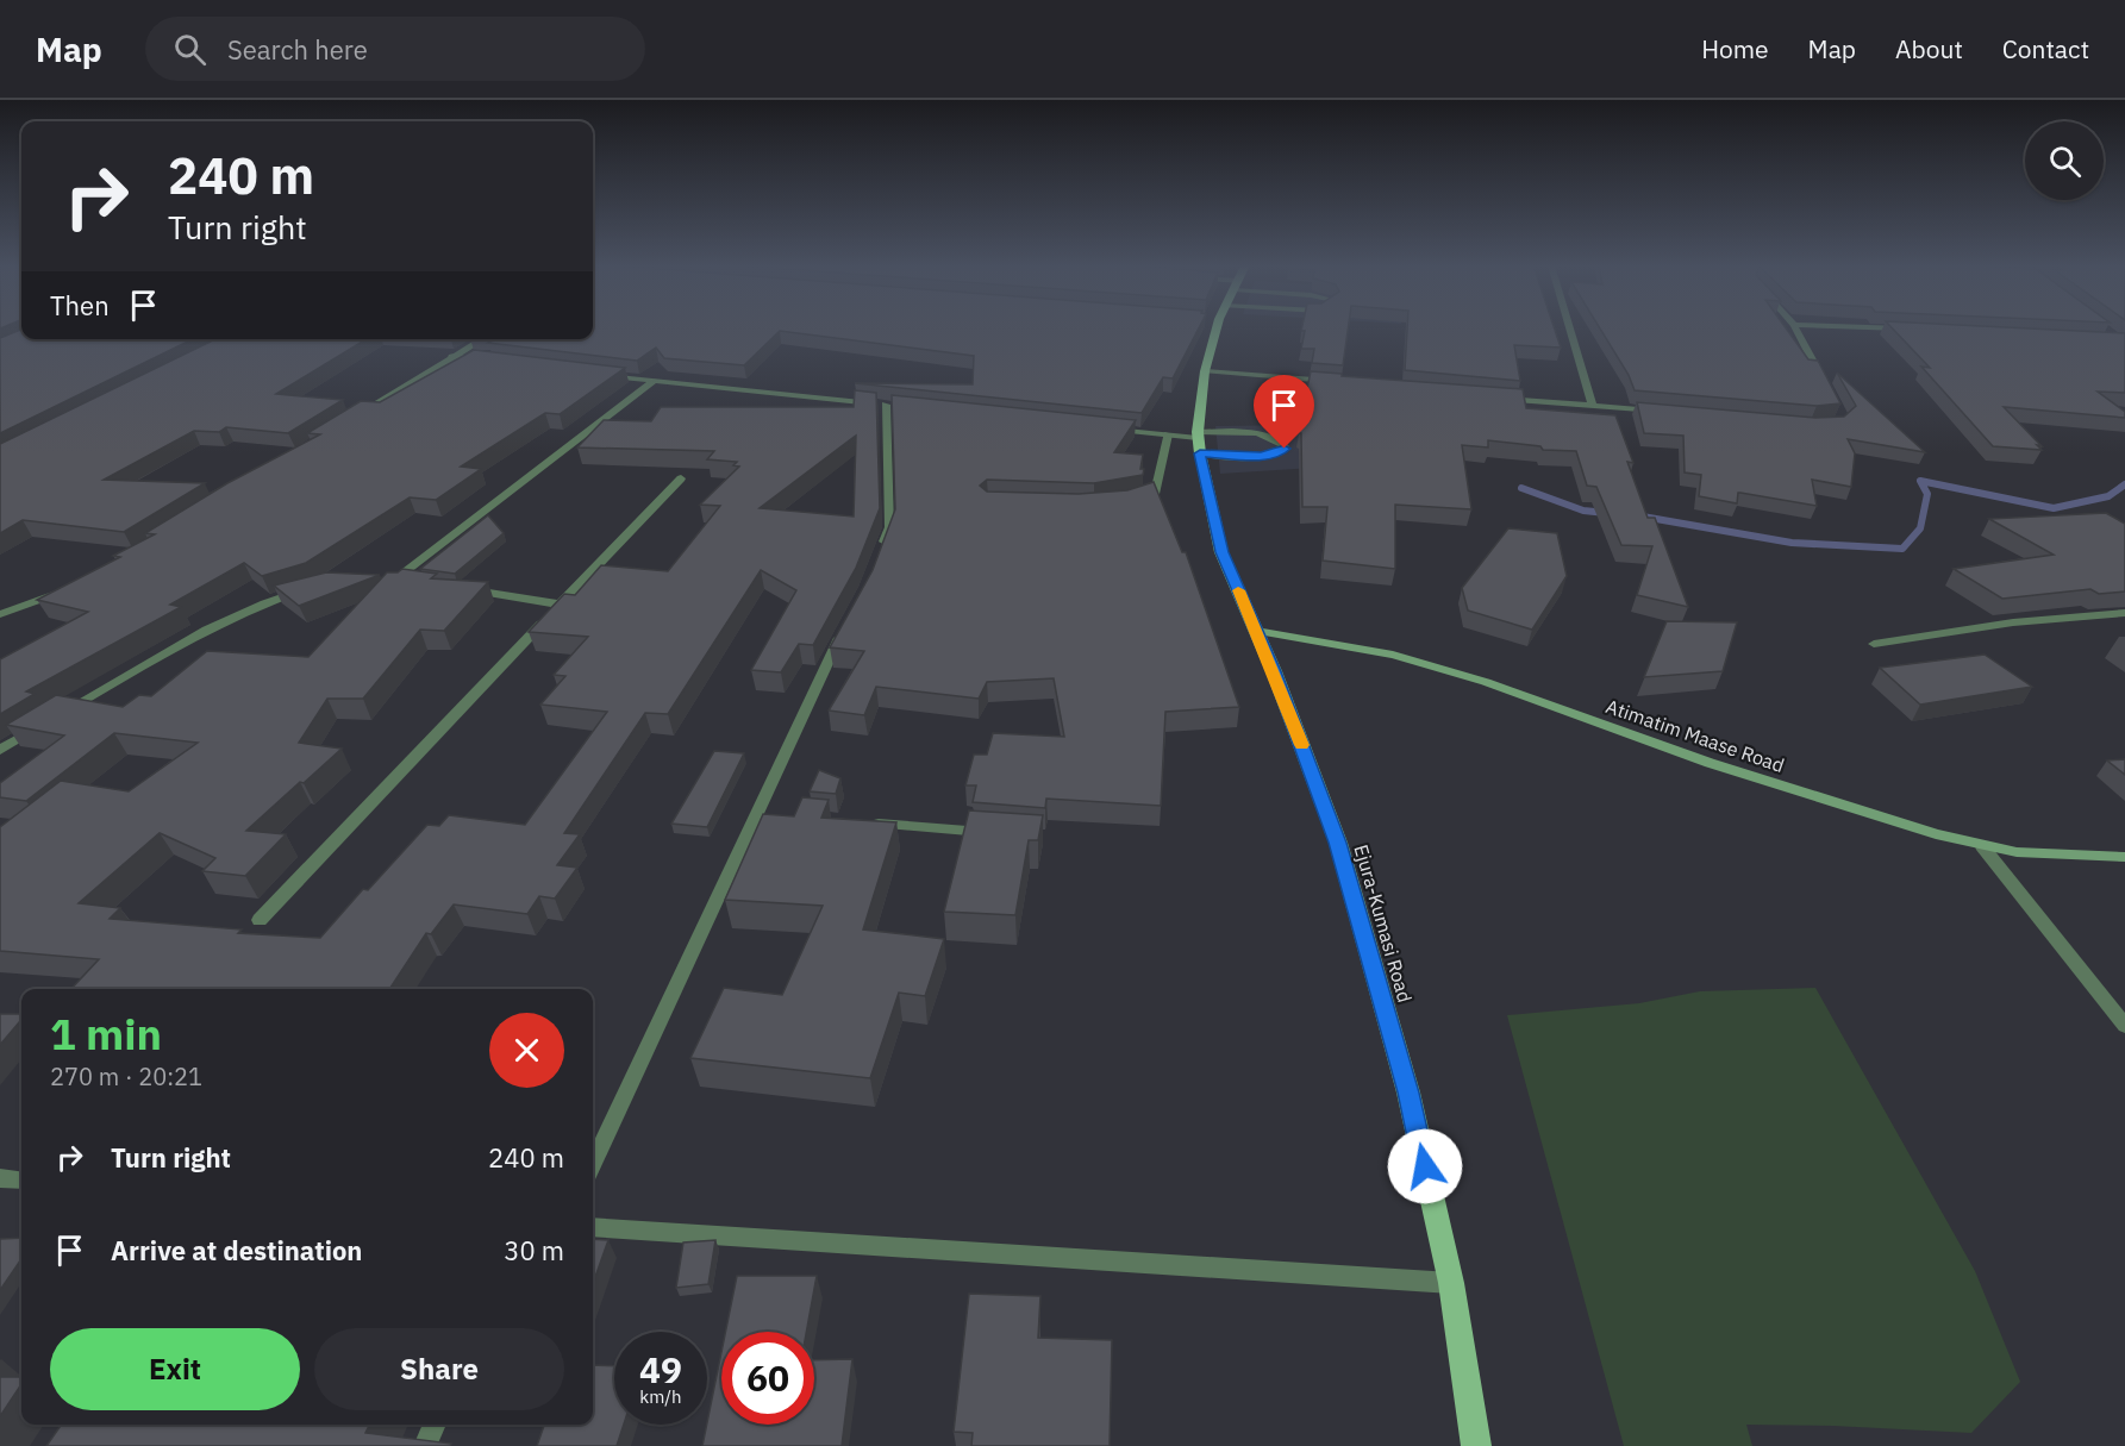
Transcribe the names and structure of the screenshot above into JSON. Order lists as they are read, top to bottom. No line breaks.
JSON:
{"streets":{"main road":["Atimatim Maase Road","Ejura-Kumasi Road"]},"crossings":[["Atimatim Maase Road","Ejura-Kumasi Road"]],"page":{"header":"Map","search":"Search here","nav":["Home","Map","About","Contact"],"turn":["240 m","Turn right"],"then":"Then","heading":["1 min","270 m · 20:21"],"list":[{"name":"Turn right","value":"240 m"},{"name":"Arrive at destination","value":"30 m"}],"buttons":["Exit","Share"],"speed":"49 km/h","limit":"60"}}
